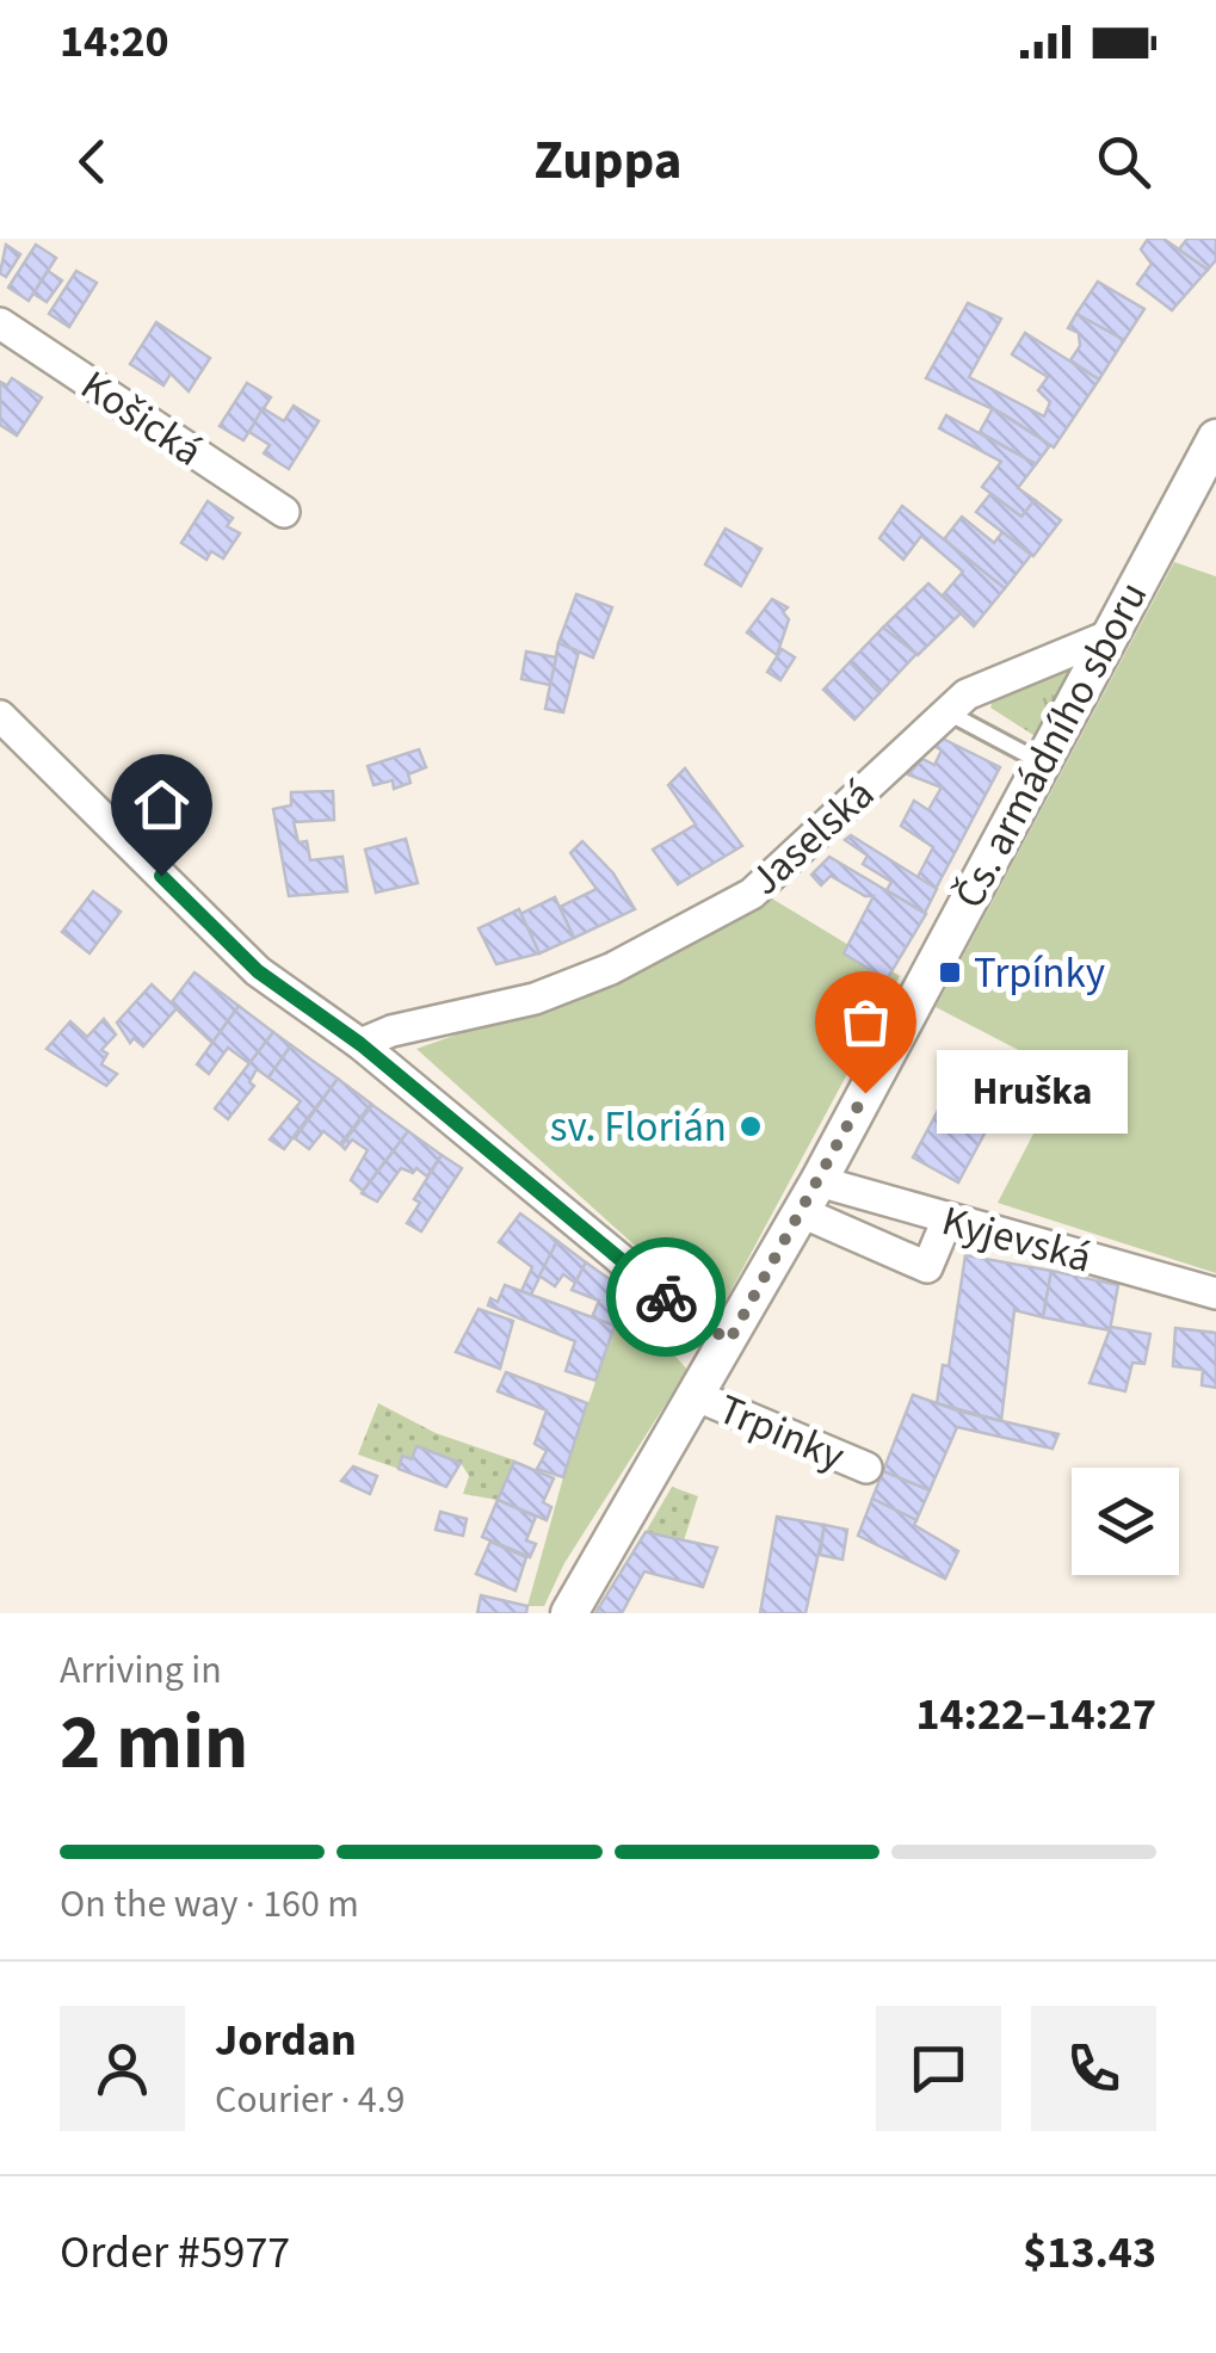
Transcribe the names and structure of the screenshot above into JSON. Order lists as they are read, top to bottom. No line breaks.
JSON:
{"streets":{"street":["Košická","Čs. armádního sboru","Jaselská","Kyjevská","Trpinky"]},"crossings":[["Čs. armádního sboru","Jaselská"],["Čs. armádního sboru","Kyjevská"],["Čs. armádního sboru","Trpinky"]],"places":{"transit":["Trpínky"],"other":["Hruška","sv. Florián"]},"page":{"status":"14:20","header":"Zuppa","bubble":"Hruška","heading":["2 min","Arriving in","14:22–14:27"],"panel":["Jordan","Courier · 4.9","Order #5977","$13.43"],"bar":"On the way · 160 m"}}
